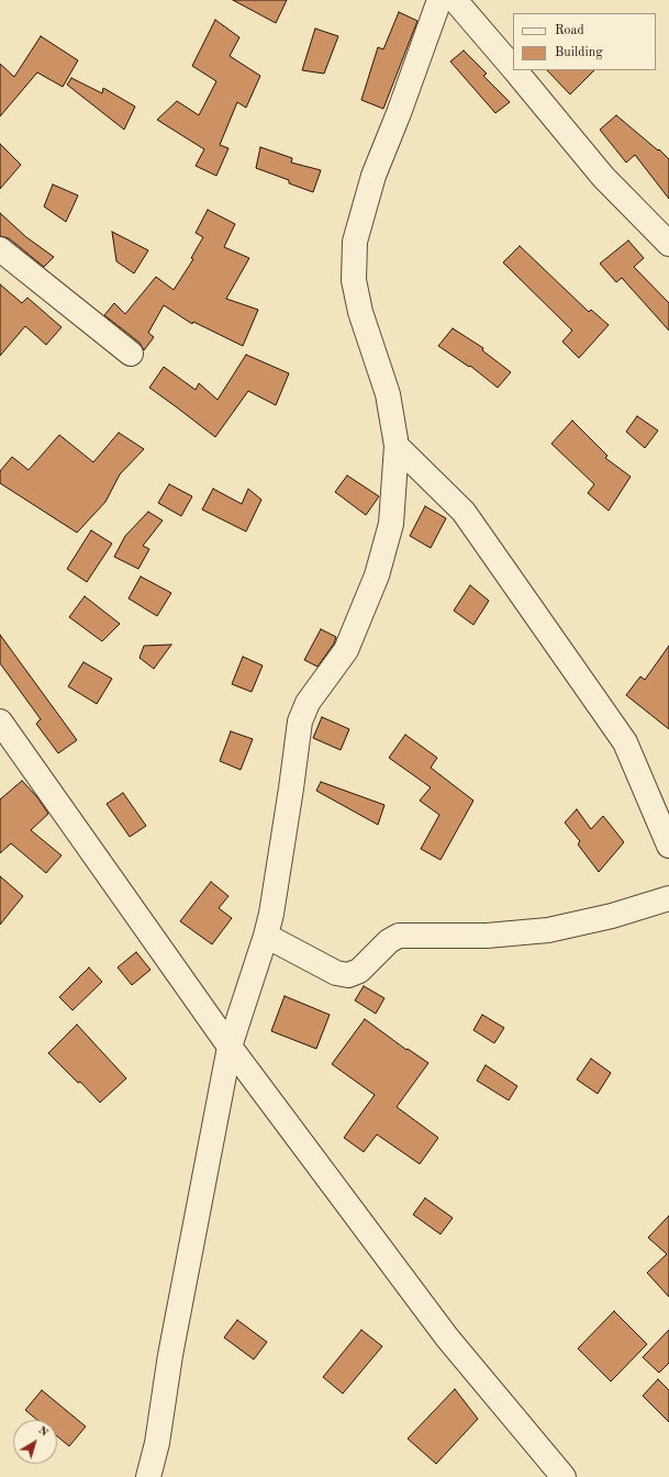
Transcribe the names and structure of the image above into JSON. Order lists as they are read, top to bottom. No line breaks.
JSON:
{"legend":["Road","Building"],"north":"top right"}
